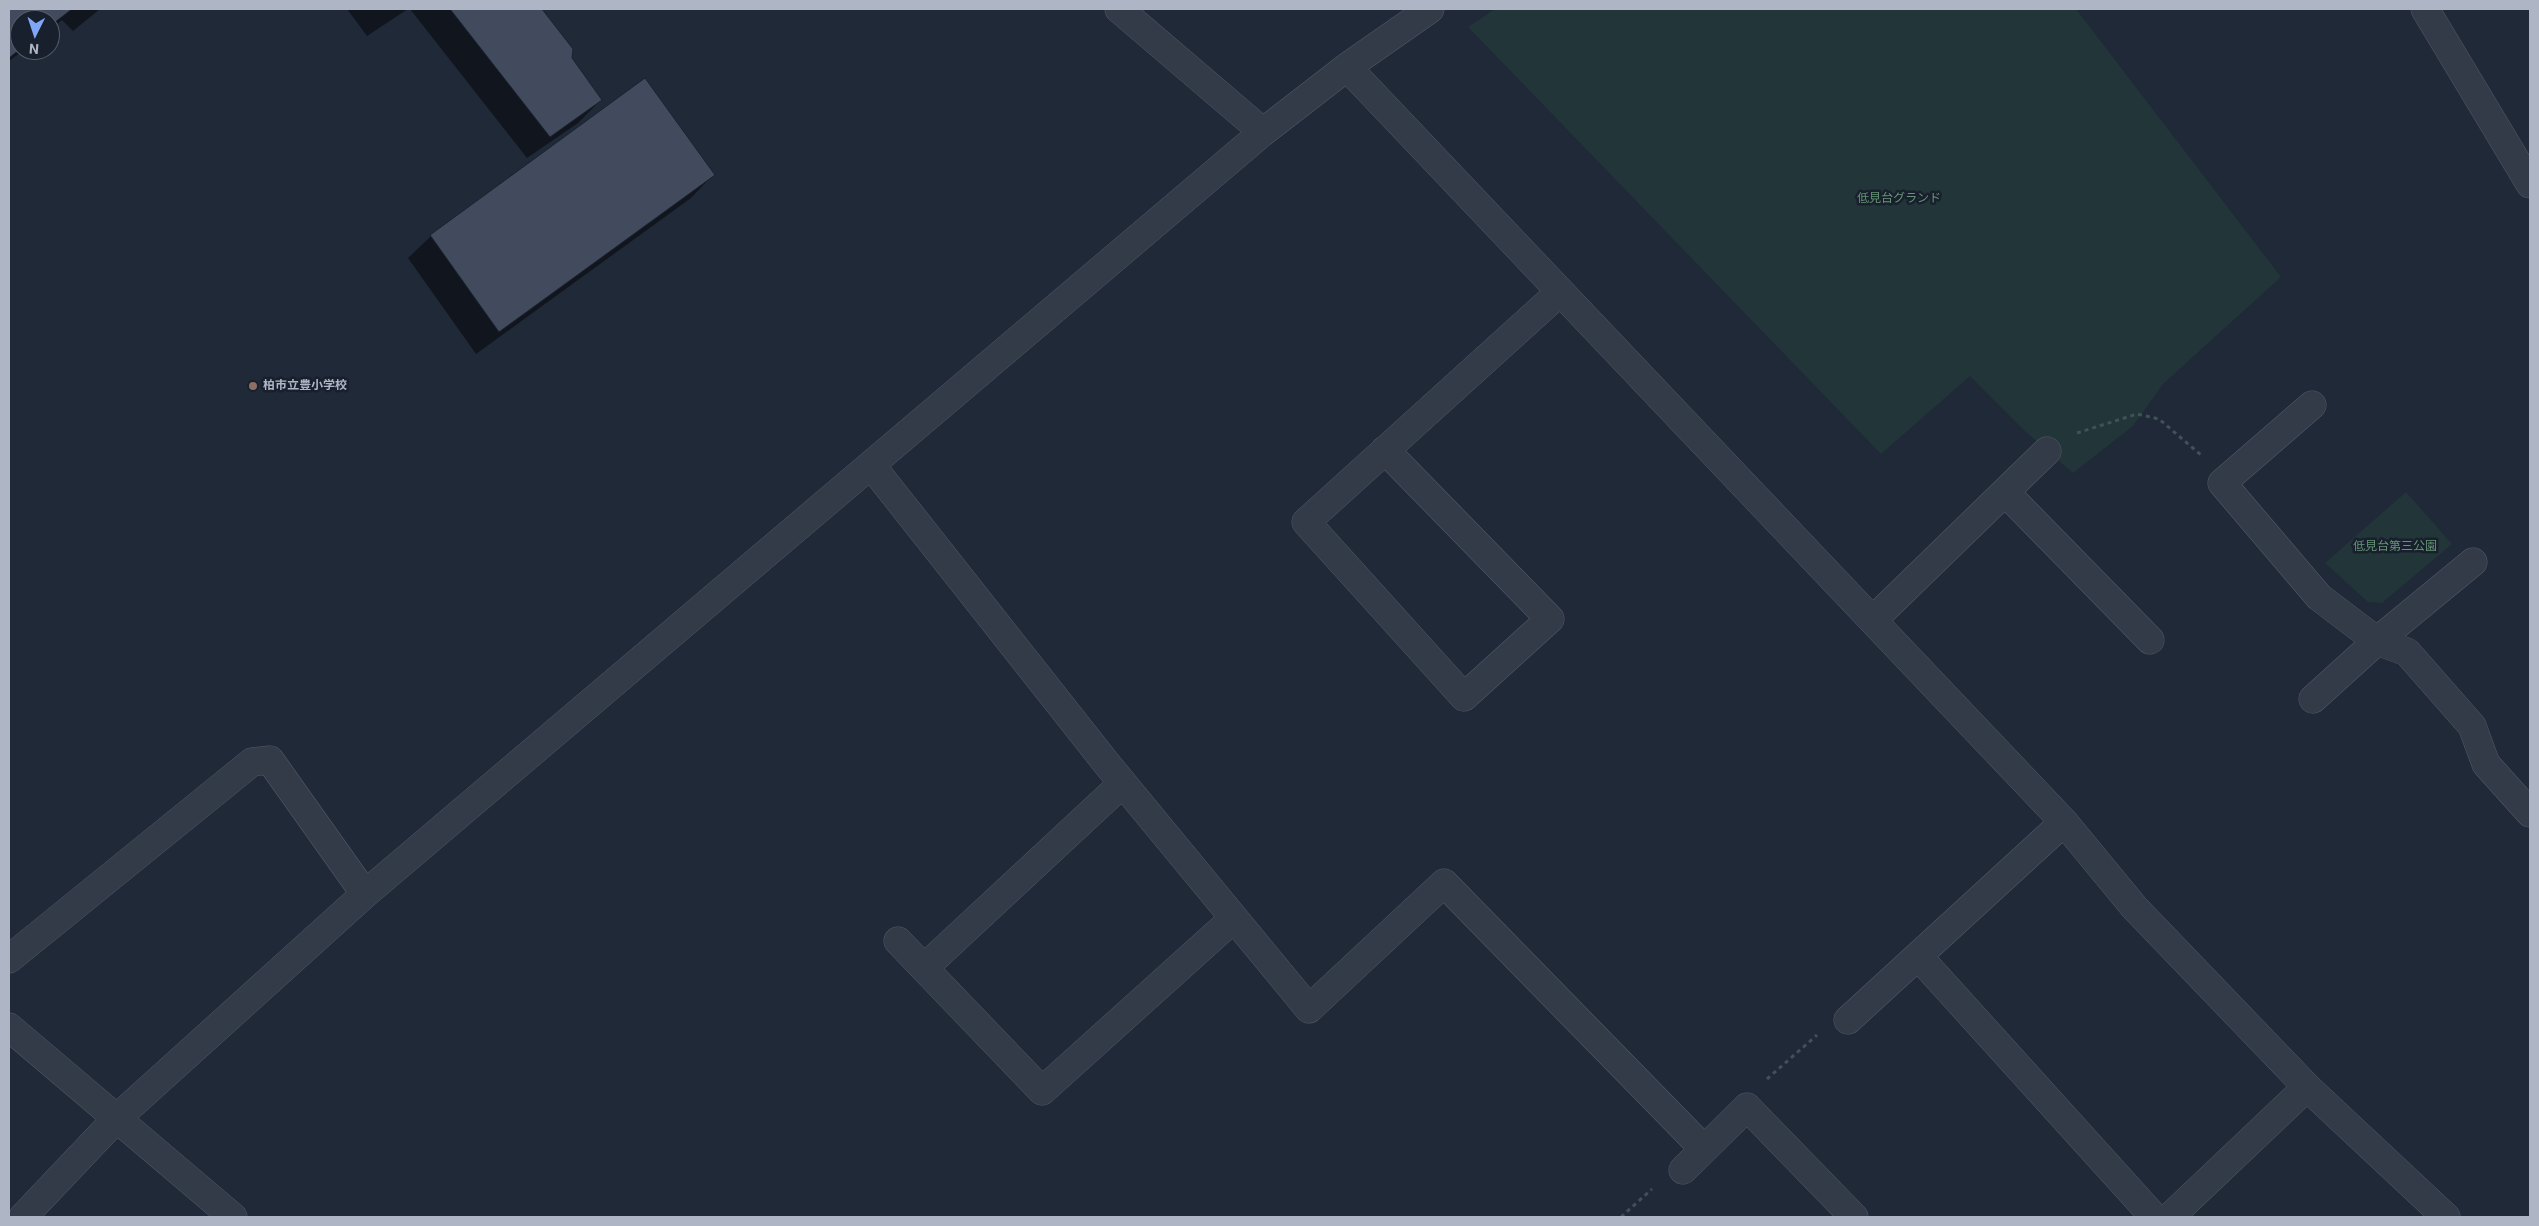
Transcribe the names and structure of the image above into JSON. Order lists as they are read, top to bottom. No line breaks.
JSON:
{"parks":["低見台グランド","低見台第三公園"],"places":["柏市立豊小学校"],"north":"bottom"}
